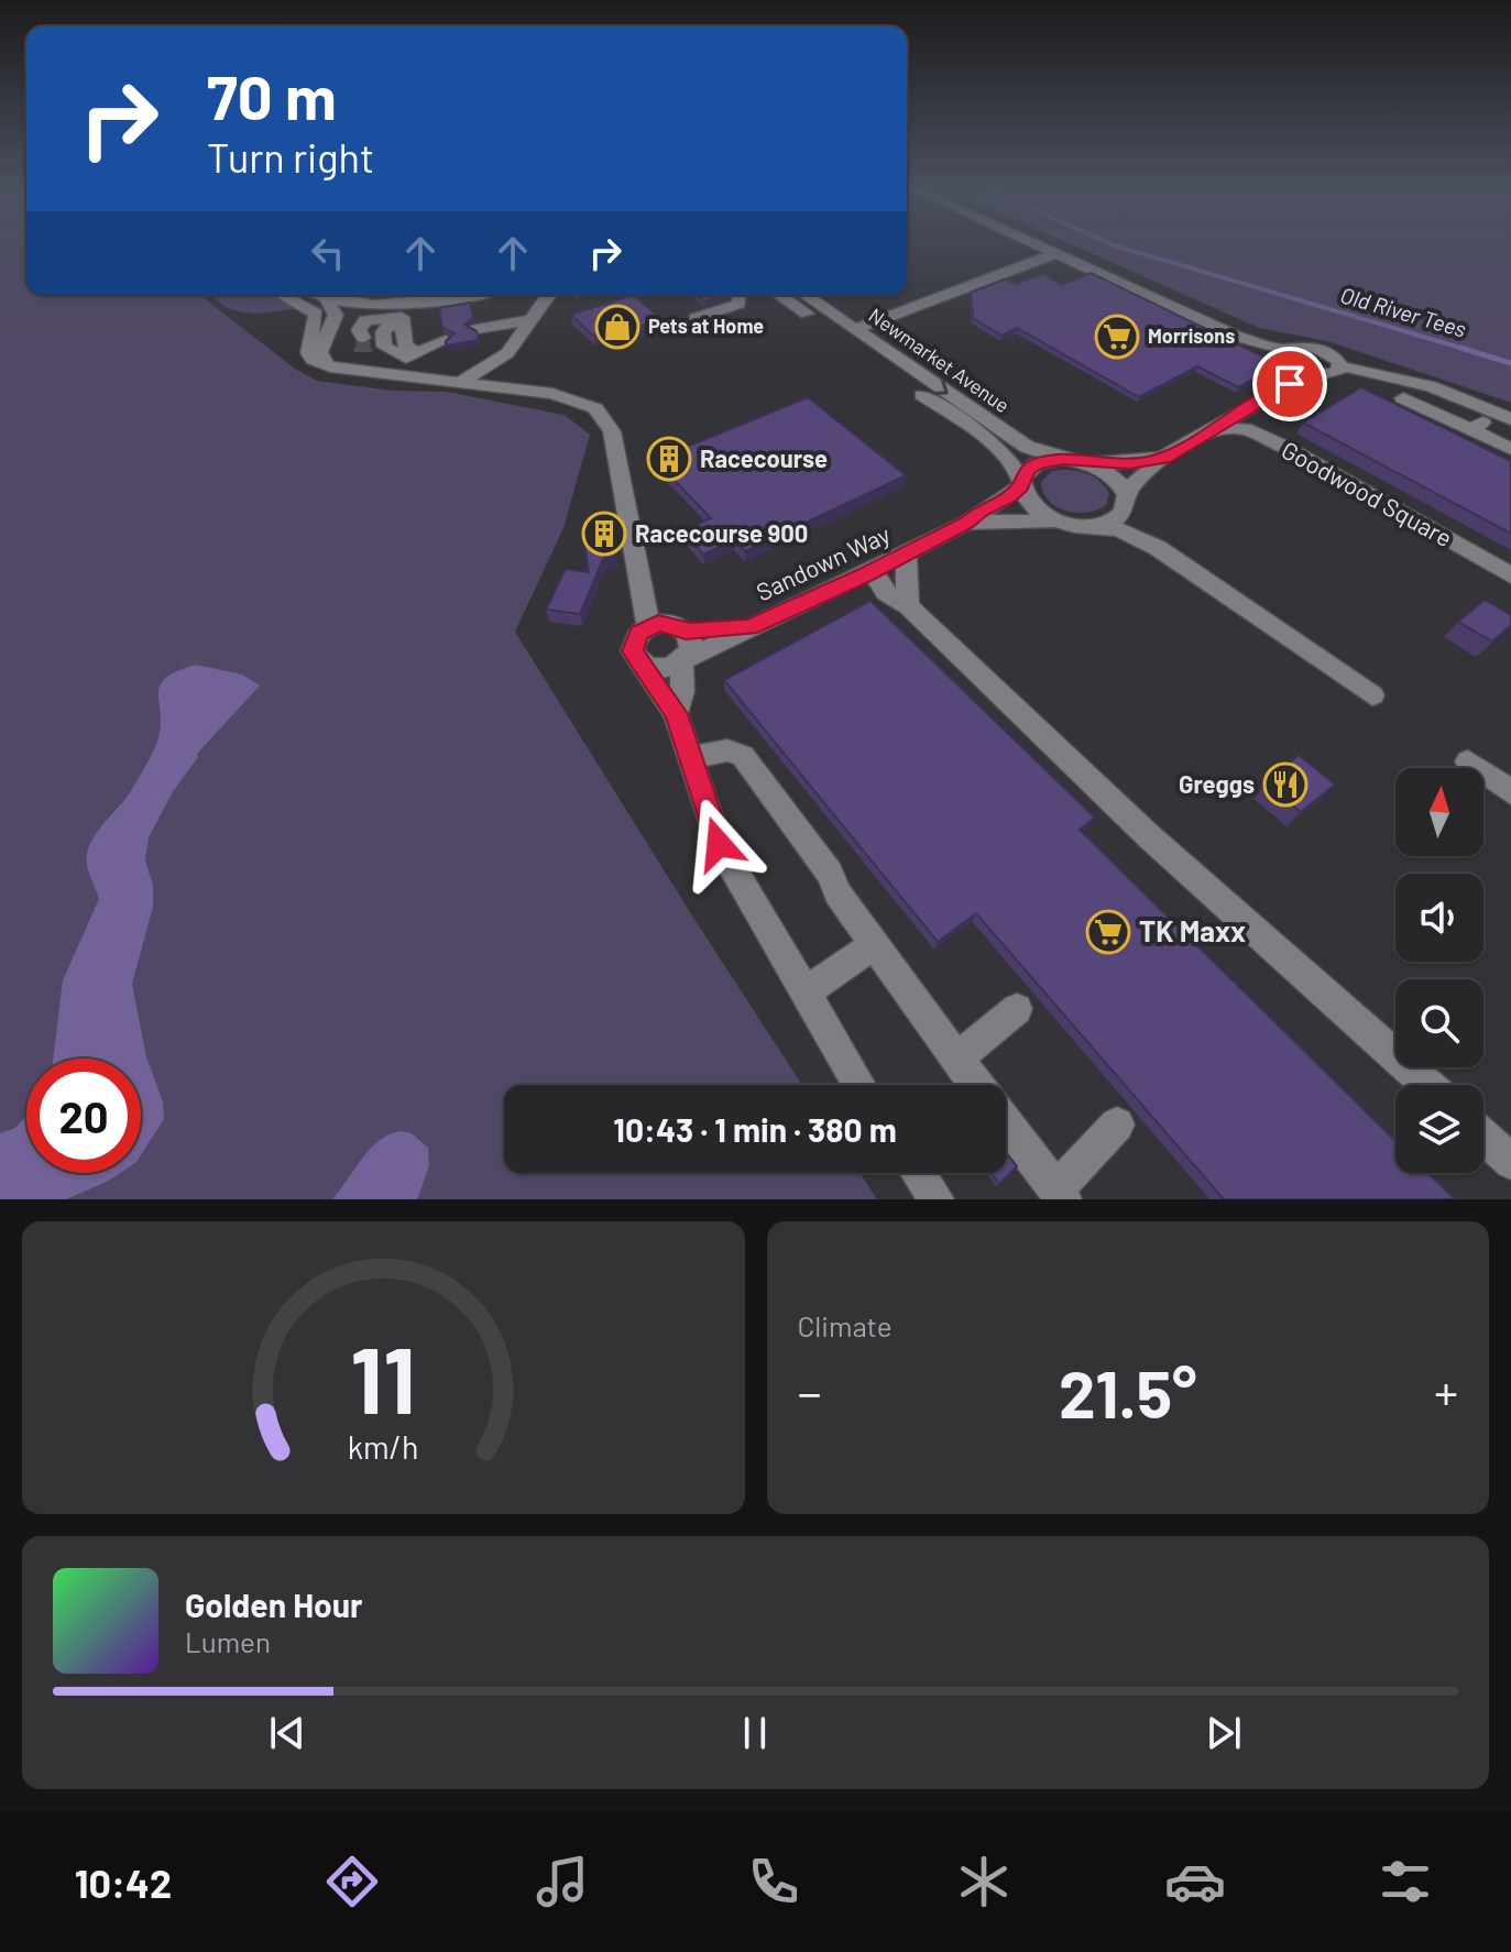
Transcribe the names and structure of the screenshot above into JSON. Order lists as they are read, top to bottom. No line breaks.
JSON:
{"streets":{"street":["Newmarket Avenue","Goodwood Square","Sandown Way"]},"crossings":[["Newmarket Avenue","Sandown Way"]],"water":["Old River Tees"],"places":{"shop":["Pets at Home"],"supermarket":["Morrisons","TK Maxx"],"building":["Racecourse","Racecourse 900"],"restaurant":["Greggs"]},"north":"top","page":{"turn":["70 m","Turn right"],"limit":"20","trip":"10:43 · 1 min · 380 m","tile":"Climate","heat":["−","21.5°","+"],"song":["Golden Hour","Lumen"],"tabs":"10:42","gauge":["11","km/h"]}}
